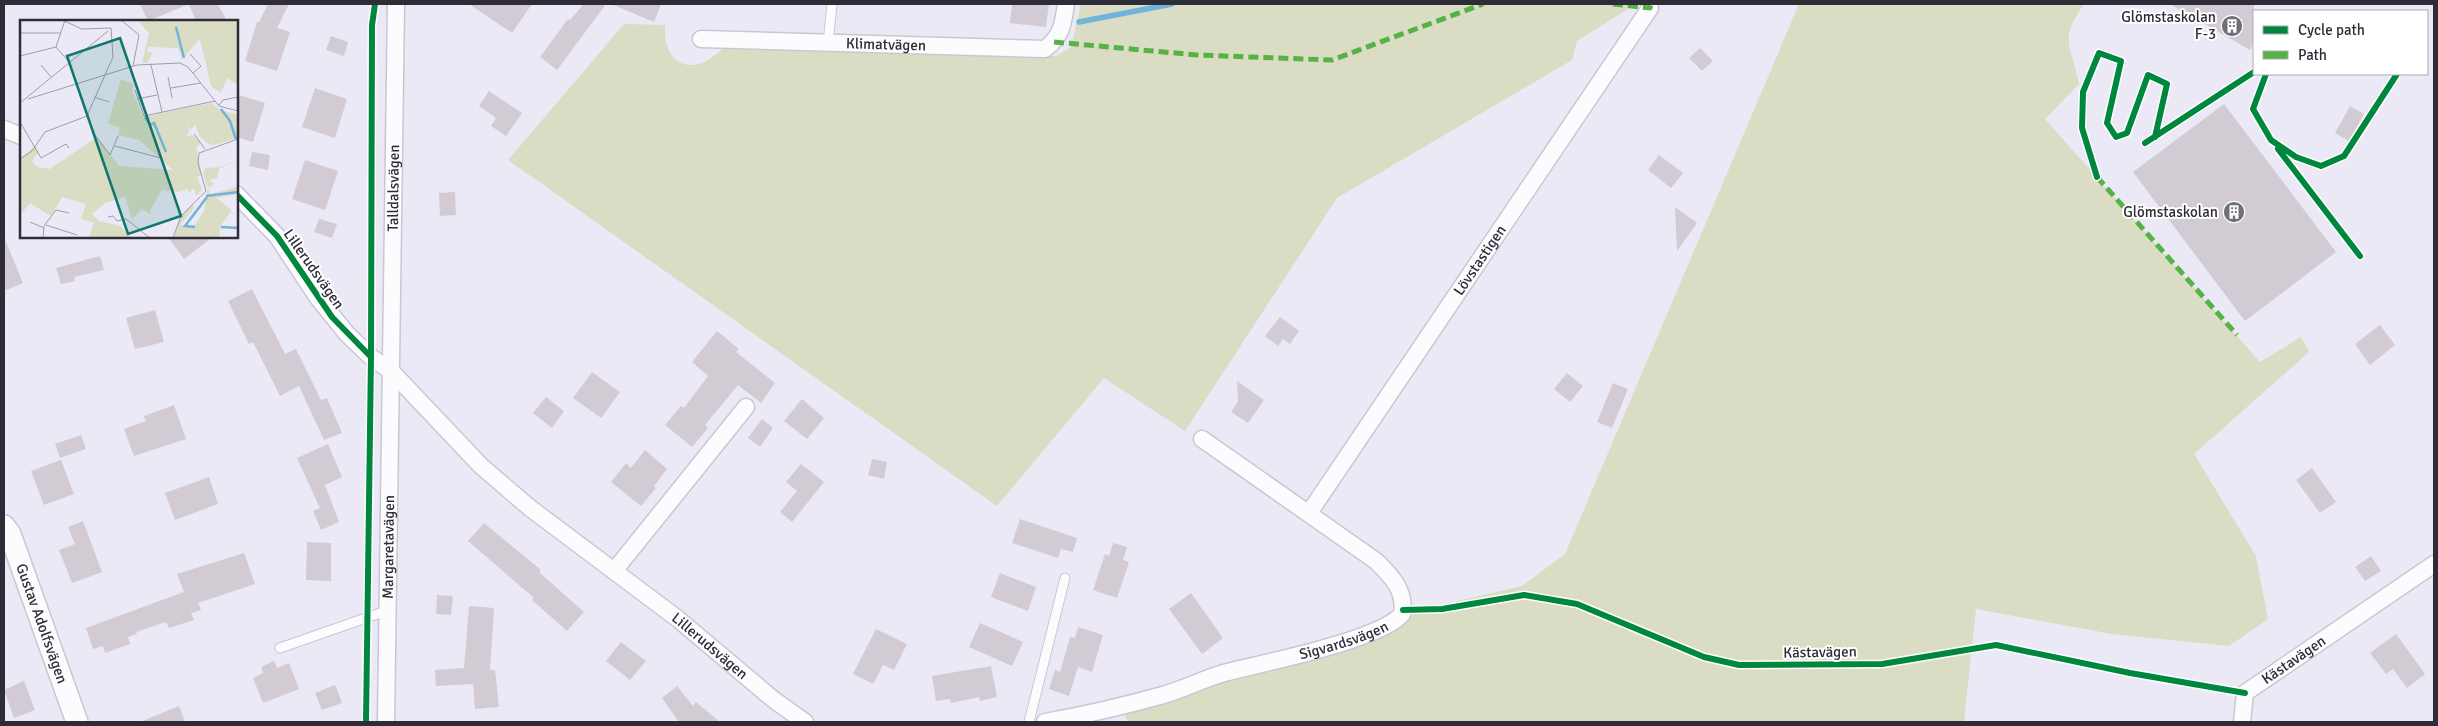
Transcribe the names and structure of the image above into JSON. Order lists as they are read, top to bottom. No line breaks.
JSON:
{"streets":{"street":["Klimatvägen","Talldalsvägen","Lövstastigen","Lillerudsvägen","Margaretavägen","Gustav Adolfsvägen","Sigvardsvägen","Kästavägen"]},"crossings":[["Talldalsvägen","Lillerudsvägen"],["Talldalsvägen","Margaretavägen"],["Lövstastigen","Sigvardsvägen"],["Lillerudsvägen","Margaretavägen"]],"places":{"building":["Glömstaskolan F-3","Glömstaskolan"]},"legend":["Cycle path","Path"]}
